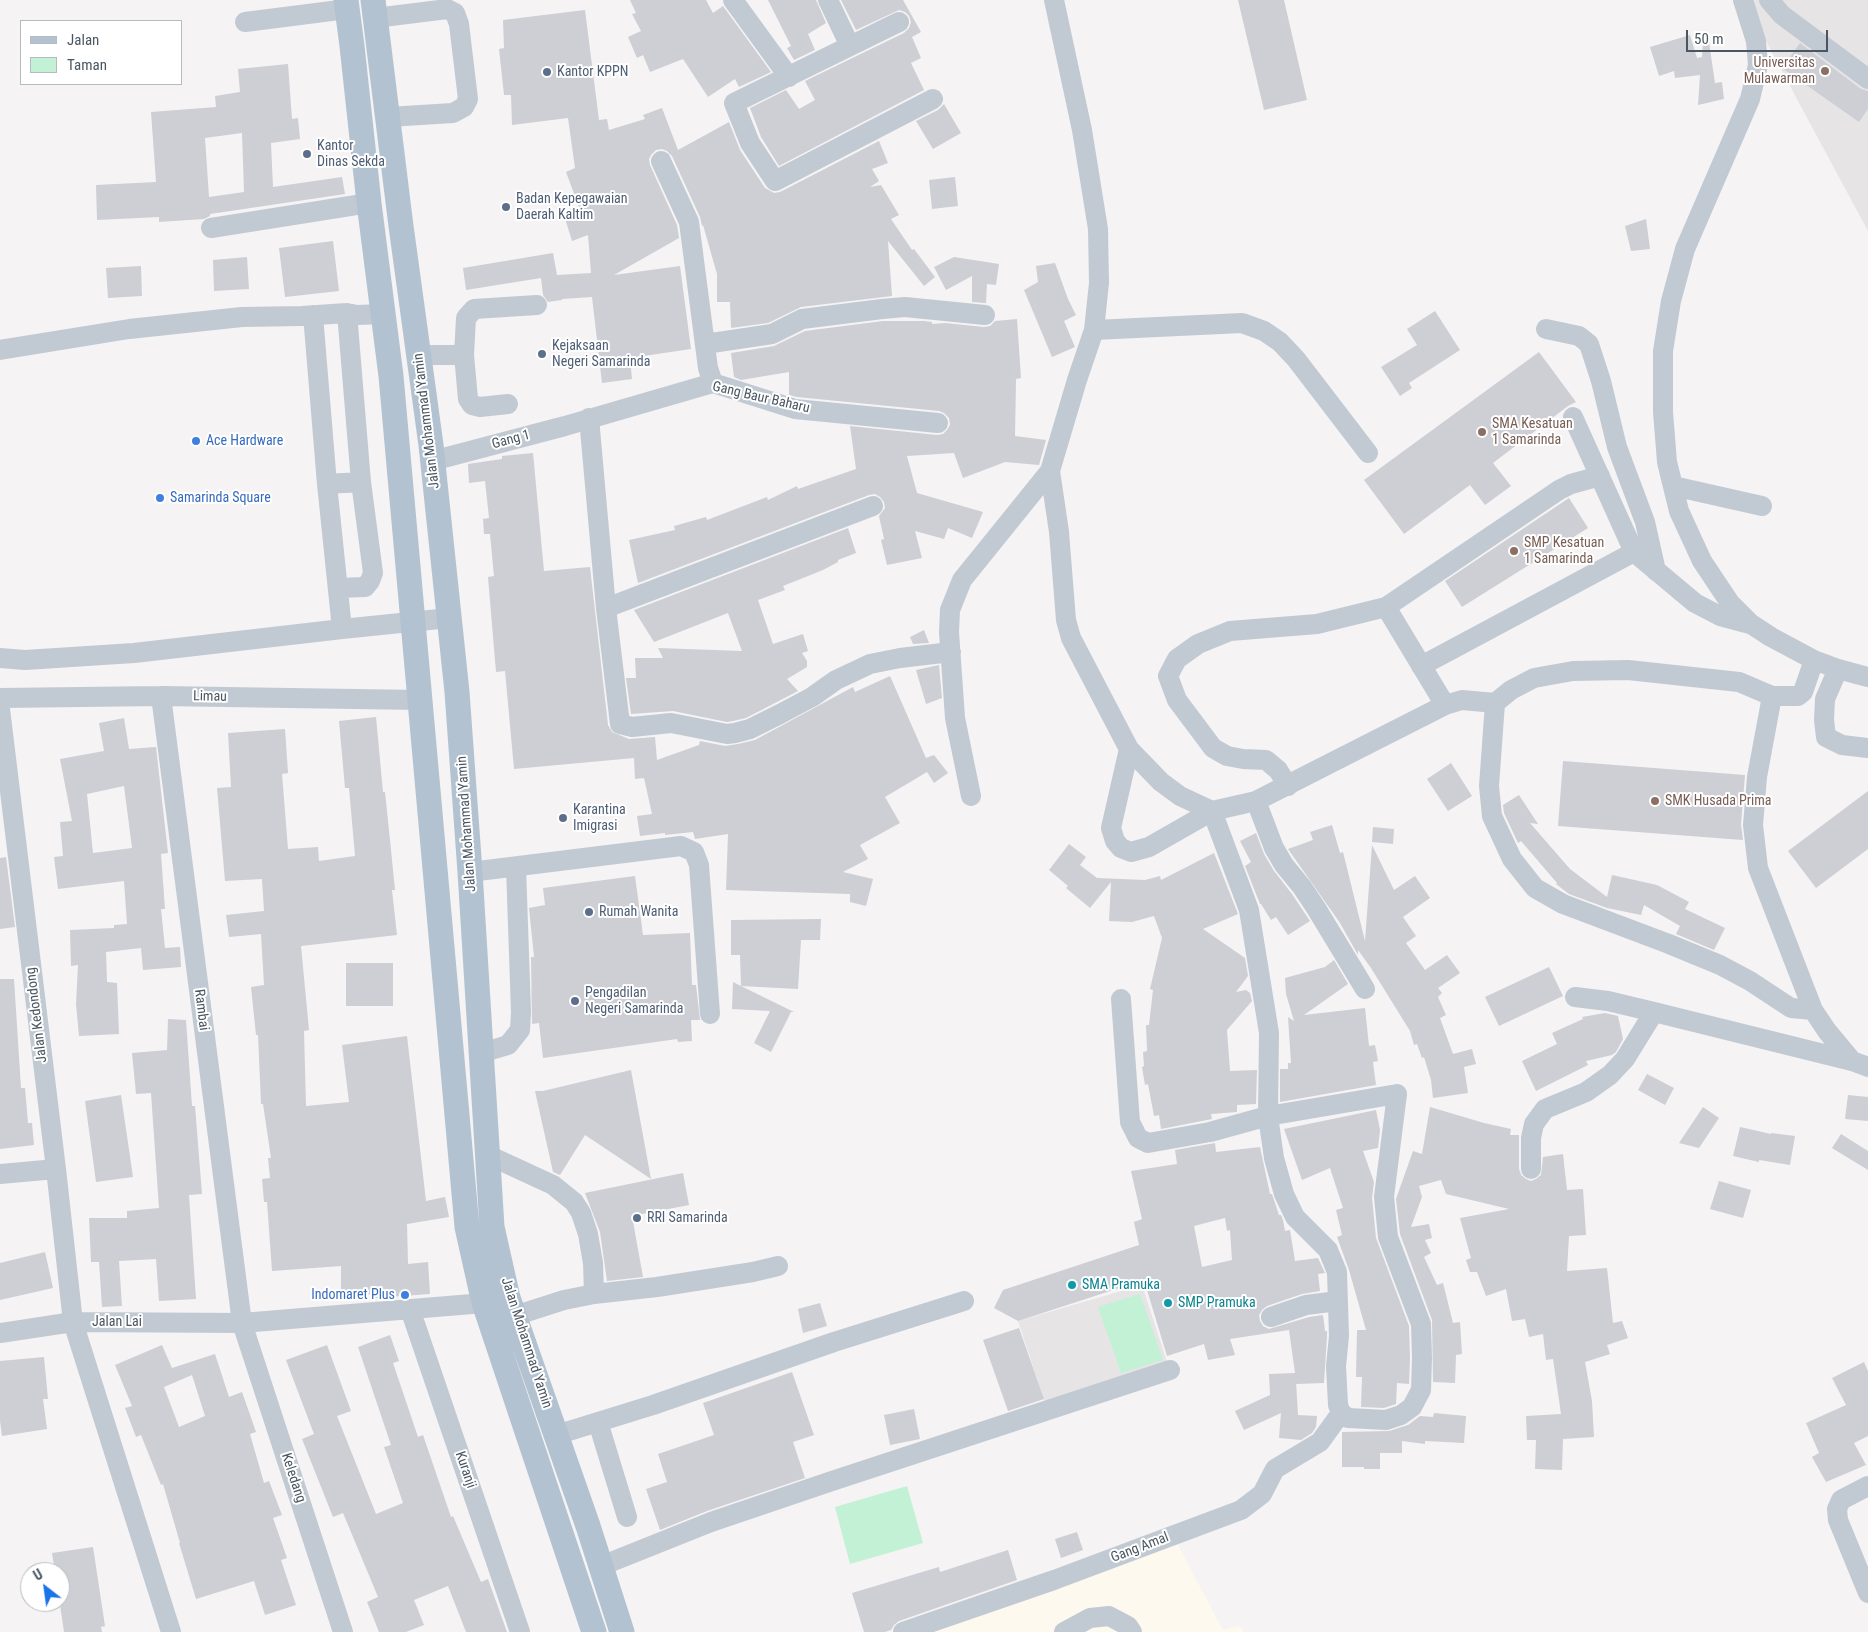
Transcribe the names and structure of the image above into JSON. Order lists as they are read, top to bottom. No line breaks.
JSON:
{"streets":{"main road":["Jalan Mohammad Yamin"],"street":["Gang Baur Baharu","Gang 1","Limau","Rambai","Jalan Kedondong","Jalan Lai","Kuranji","Keledang","Gang Amal"]},"crossings":[["Gang Baur Baharu","Gang 1"],["Jalan Mohammad Yamin","Gang 1"],["Jalan Mohammad Yamin","Limau"],["Jalan Mohammad Yamin","Jalan Lai"],["Limau","Rambai"],["Rambai","Jalan Lai"],["Rambai","Keledang"],["Jalan Kedondong","Jalan Lai"],["Jalan Lai","Kuranji"],["Jalan Lai","Keledang"]],"places":["Universitas Mulawarman","Kantor KPPN","Kantor Dinas Sekda","Badan Kepegawaian Daerah Kaltim","Kejaksaan Negeri Samarinda","SMA Kesatuan 1 Samarinda","Ace Hardware","Samarinda Square","SMP Kesatuan 1 Samarinda","SMK Husada Prima","Karantina Imigrasi","Rumah Wanita","Pengadilan Negeri Samarinda","RRI Samarinda","SMA Pramuka","Indomaret Plus","SMP Pramuka"],"legend":["Jalan","Taman"],"scale_bar":"50 m","north":"top left"}
